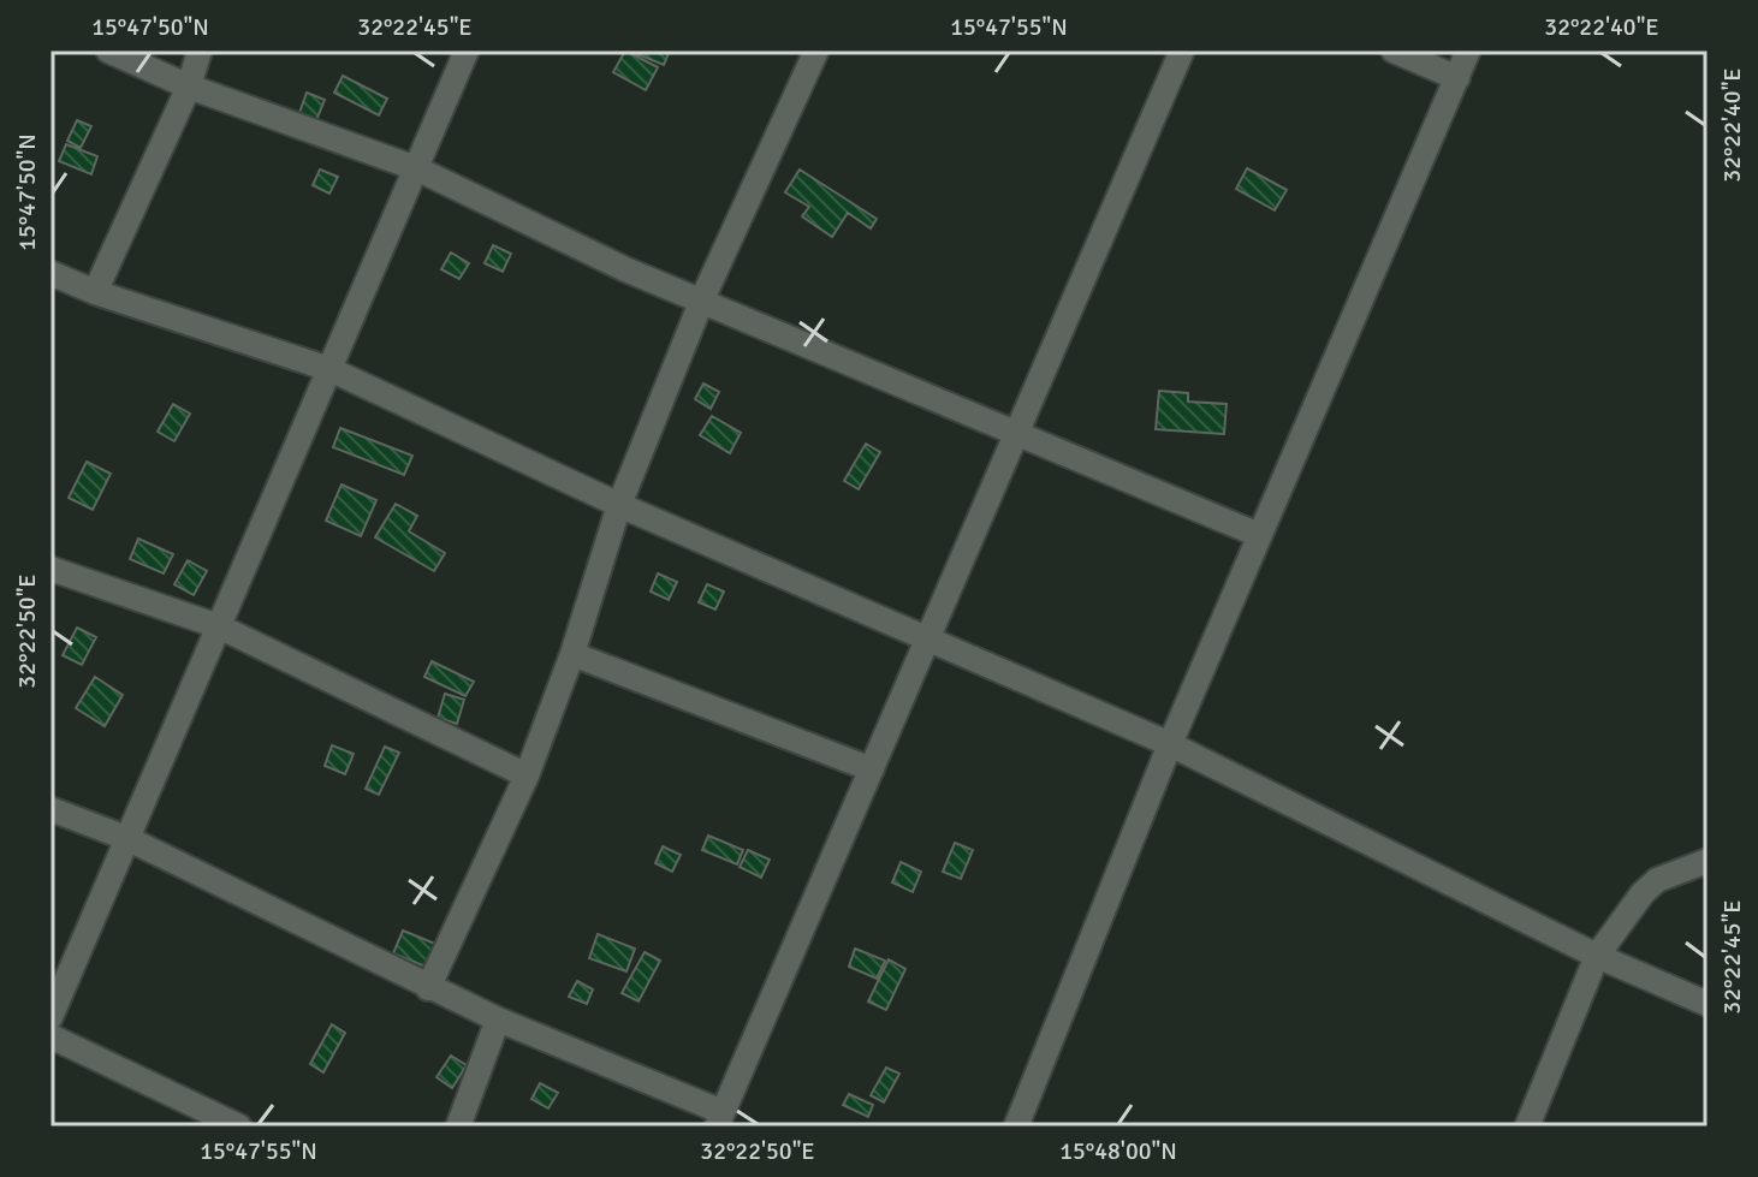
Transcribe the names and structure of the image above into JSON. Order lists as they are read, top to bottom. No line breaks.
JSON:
{"coordinates":["15°47'50\"N","32°22'45\"E","15°47'55\"N","32°22'40\"E","32°22'50\"E","15°48'00\"N"]}
